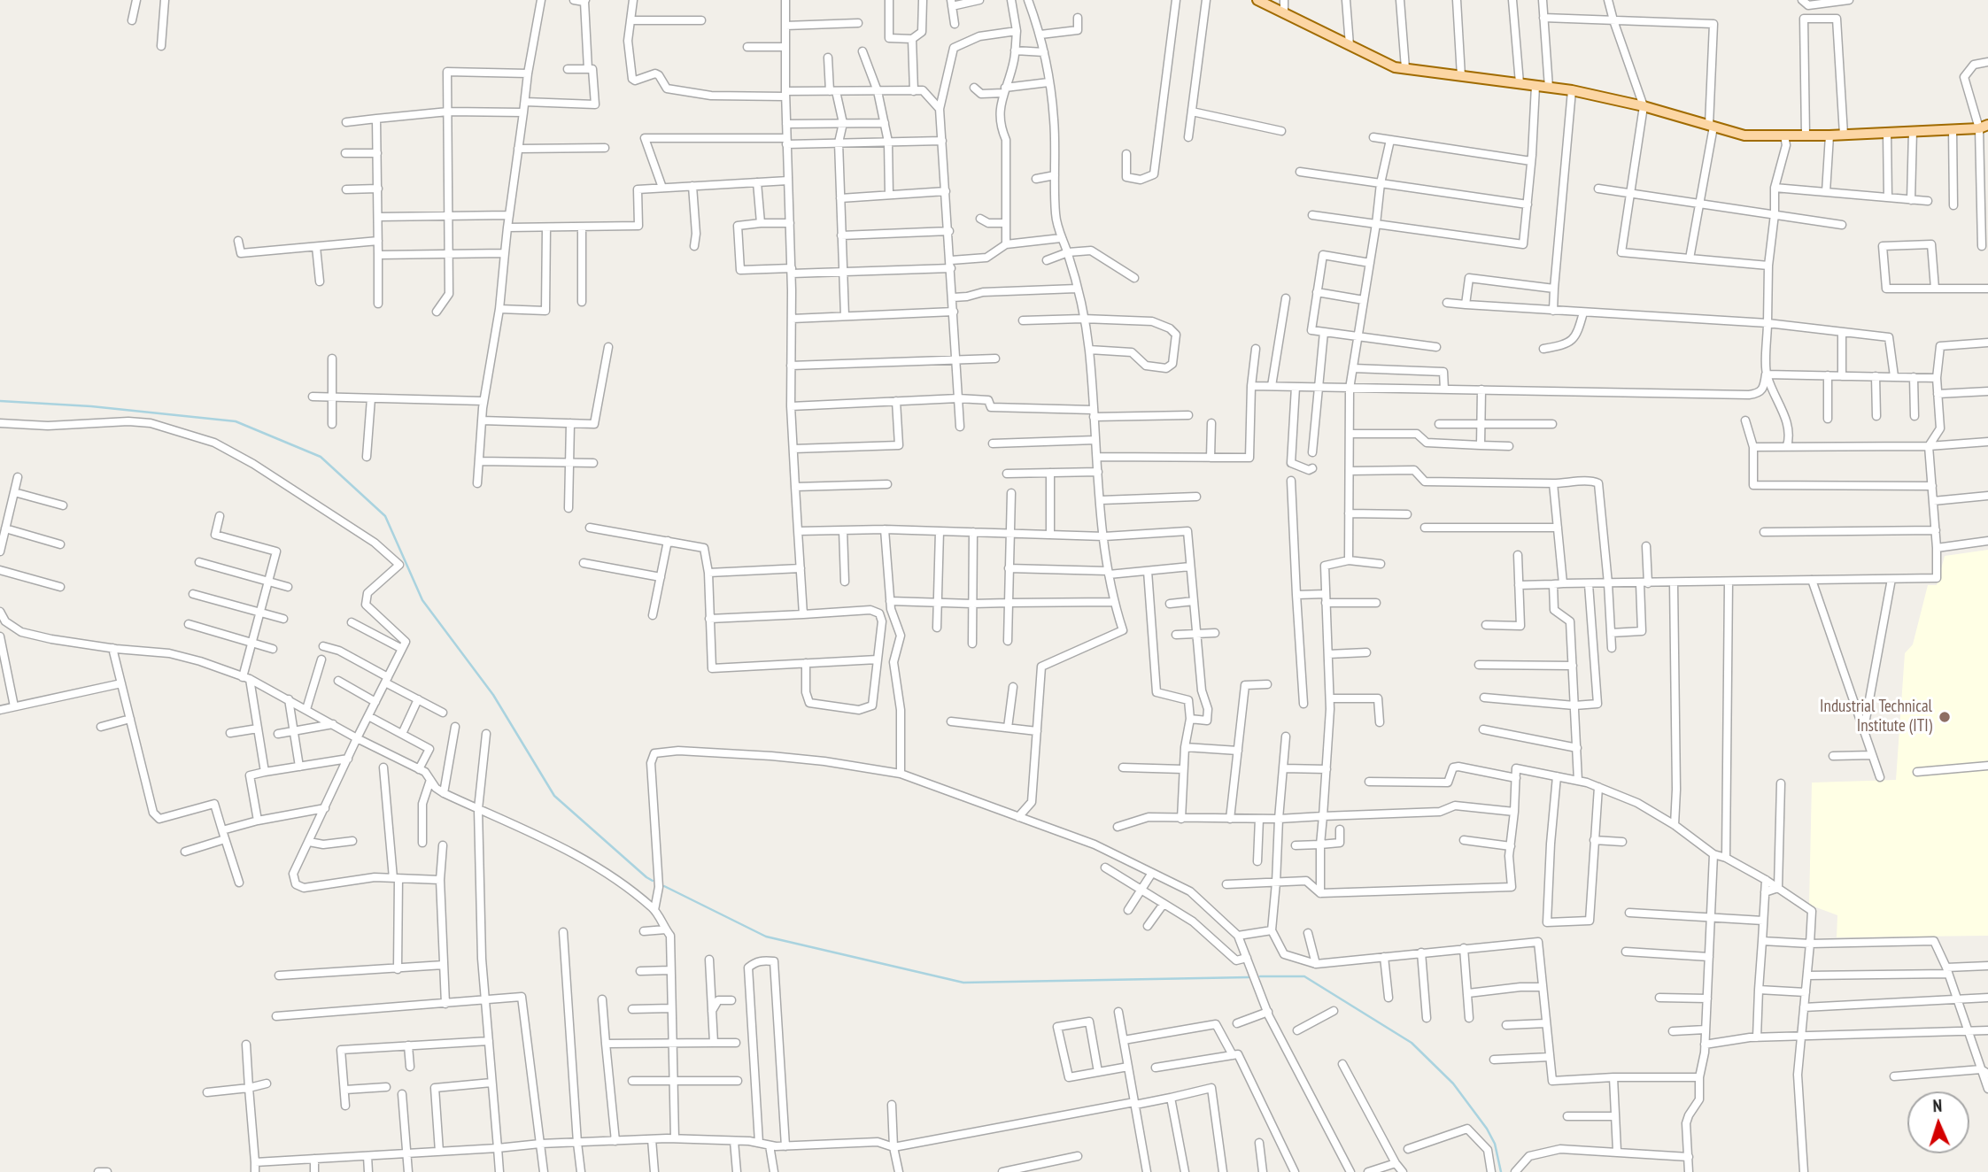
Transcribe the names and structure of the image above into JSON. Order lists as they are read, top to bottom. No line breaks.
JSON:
{"places":["Industrial Technical Institute (ITI)"],"north":"top"}
